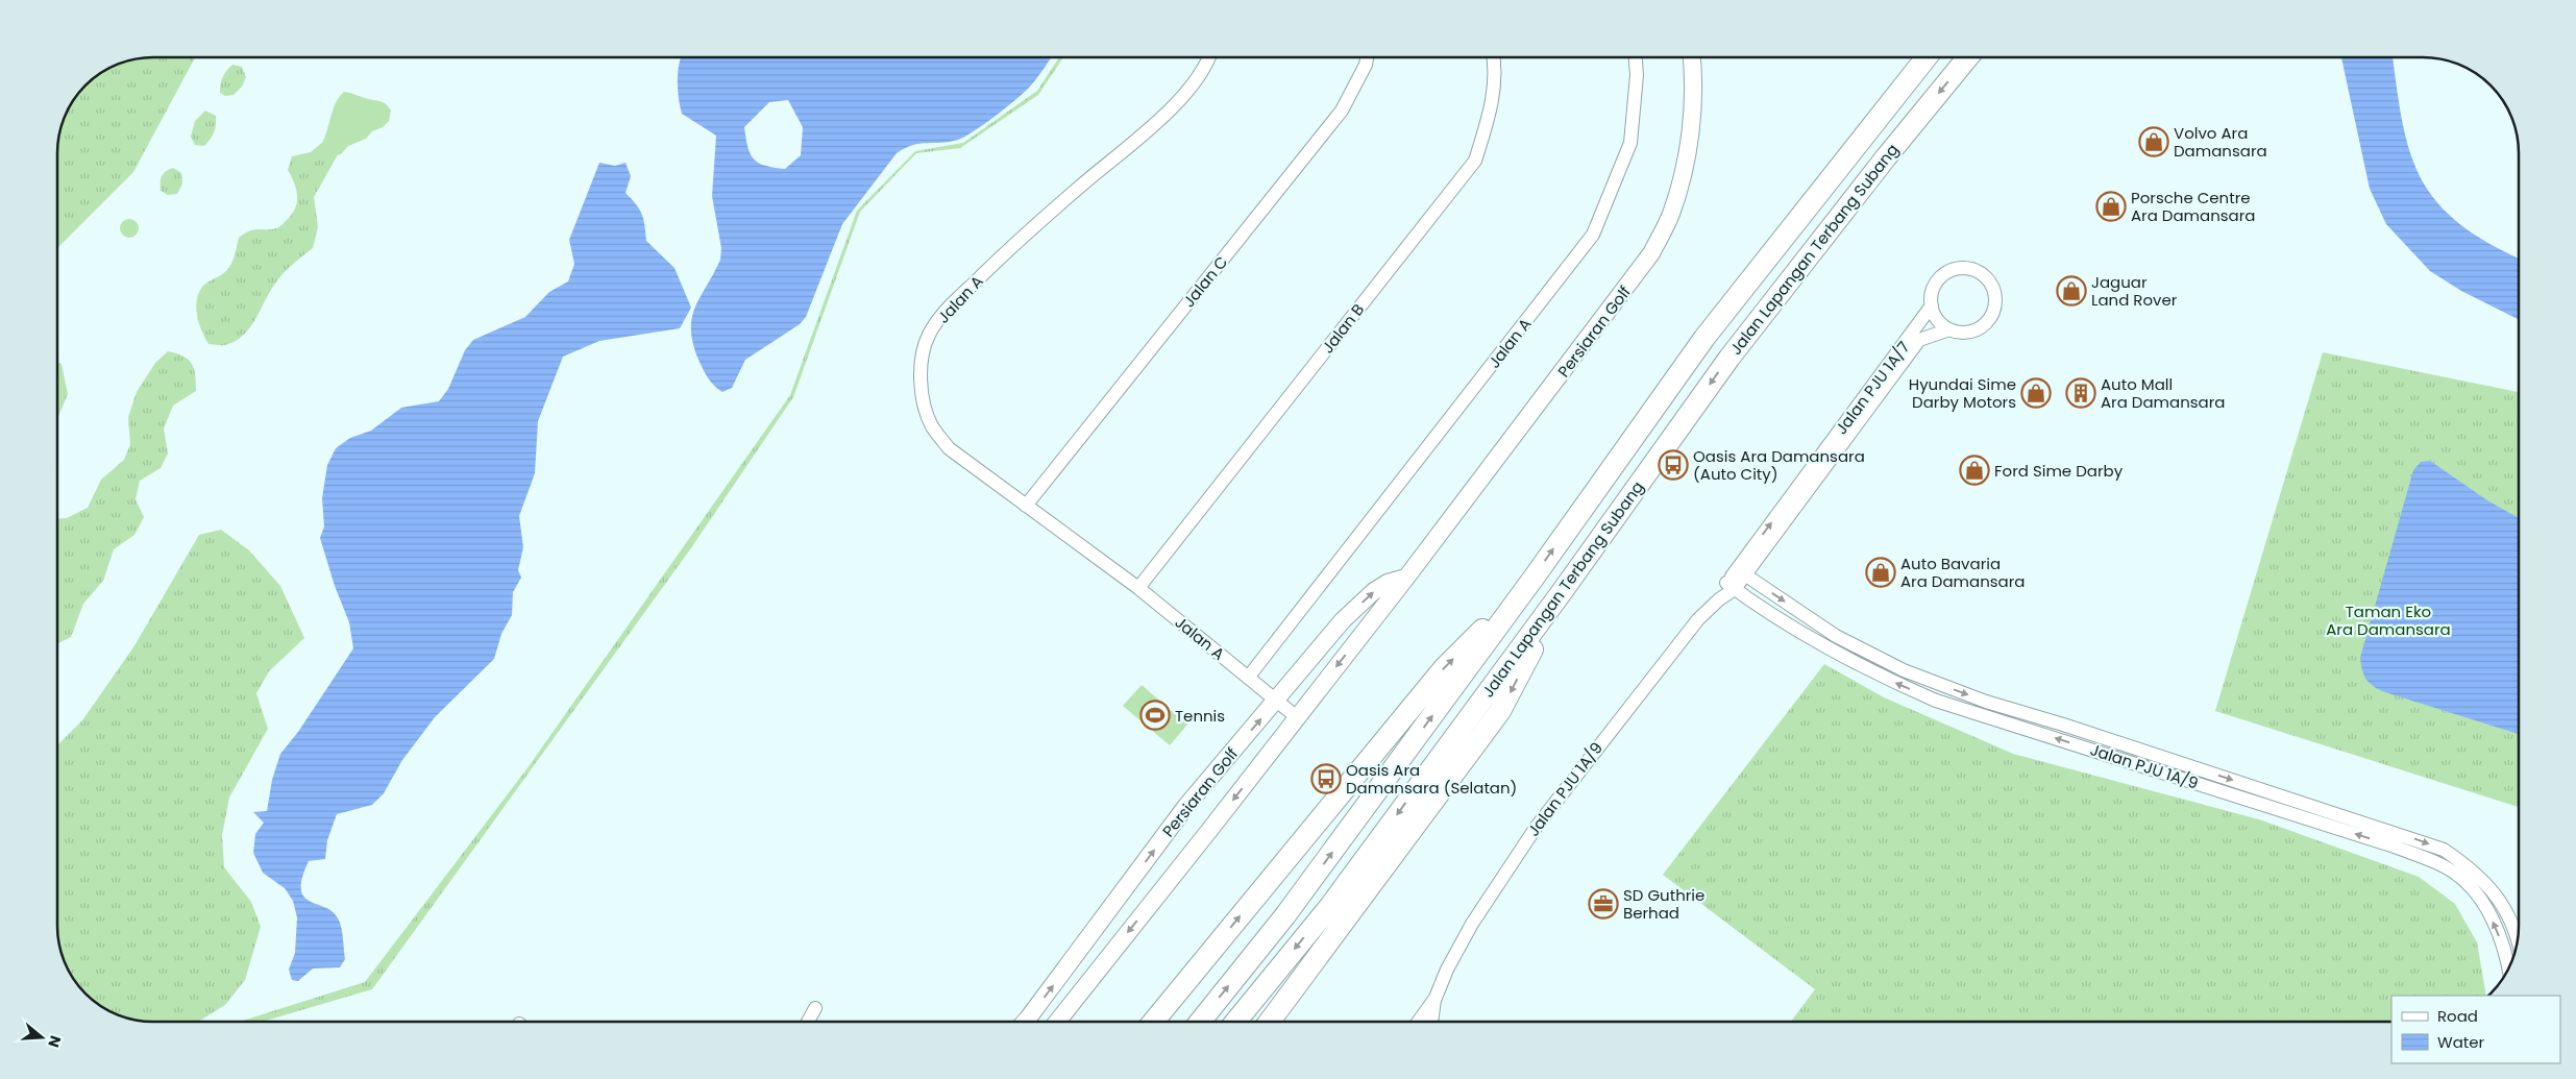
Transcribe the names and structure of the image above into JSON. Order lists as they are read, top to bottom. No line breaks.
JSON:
{"streets":{"main road":["Jalan Lapangan Terbang Subang"],"street":["Jalan C","Jalan A","Jalan B","Persiaran Golf","Jalan PJU 1A/7","Jalan PJU 1A/9"]},"crossings":[["Jalan C","Jalan A"],["Jalan A","Jalan B"],["Jalan A","Persiaran Golf"],["Jalan PJU 1A/7","Jalan PJU 1A/9"]],"parks":["Taman Eko Ara Damansara"],"places":{"shop":["Volvo Ara Damansara","Porsche Centre Ara Damansara","Jaguar Land Rover","Hyundai Sime Darby Motors","Ford Sime Darby","Auto Bavaria Ara Damansara"],"building":["Auto Mall Ara Damansara"],"bus stop":["Oasis Ara Damansara (Auto City)","Oasis Ara Damansara (Selatan)"],"sports":["Tennis"],"office":["SD Guthrie Berhad"]},"legend":["Road","Water"],"north":"right"}
